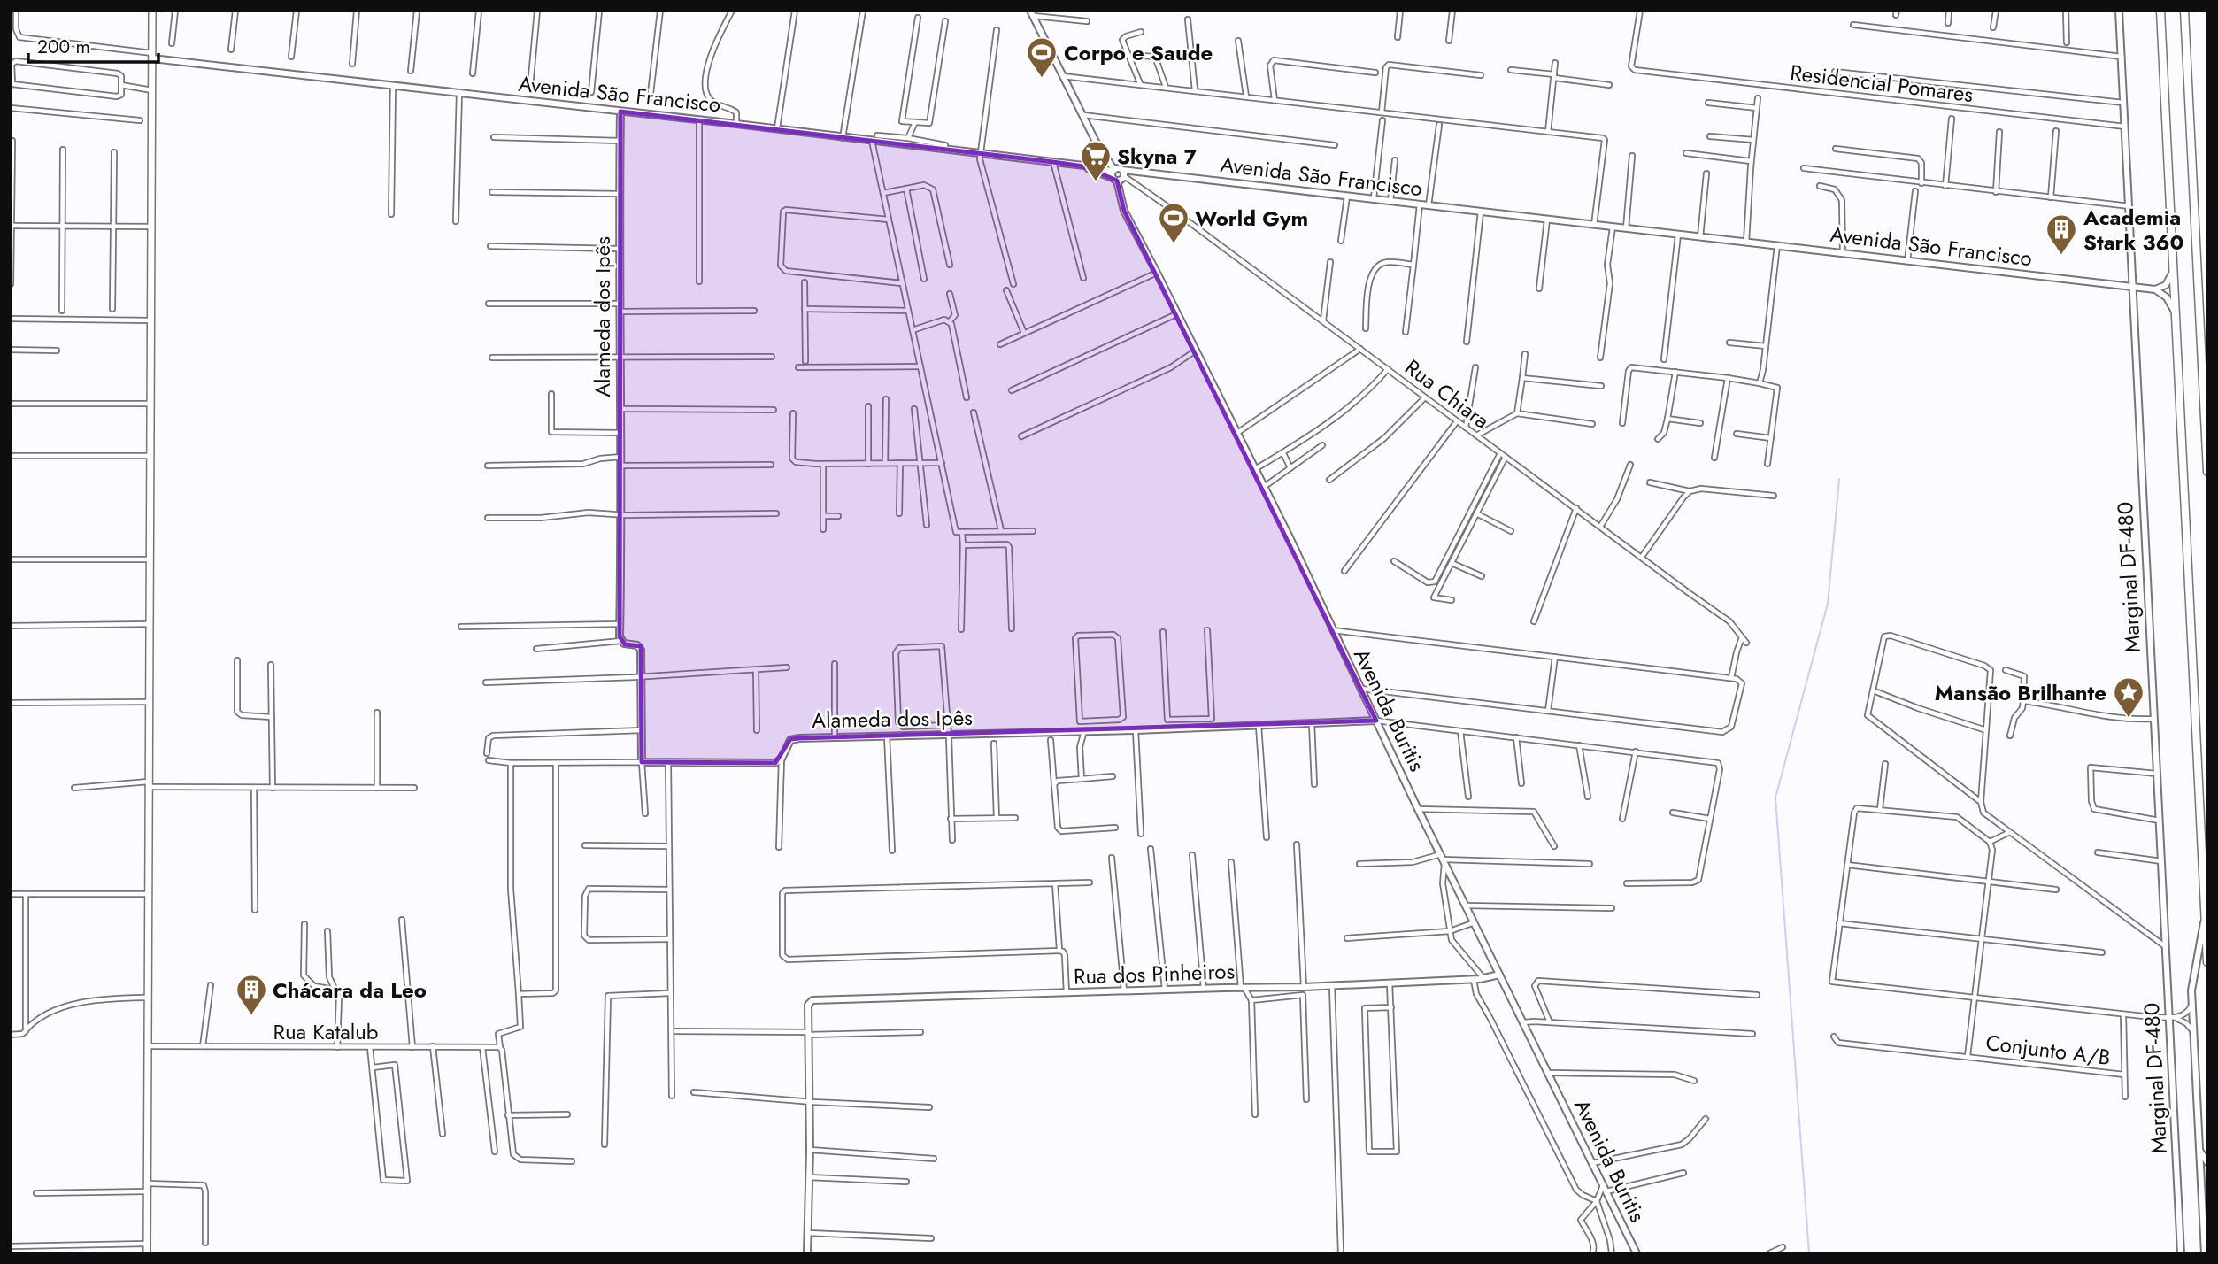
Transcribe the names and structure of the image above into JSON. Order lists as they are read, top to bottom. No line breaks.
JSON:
{"streets":{"street":["Residencial Pomares","Avenida São Francisco","Alameda dos Ipês","Rua Chiara","Marginal DF-480","Avenida Buritis","Rua dos Pinheiros","Rua Katalub","Conjunto A/B"]},"crossings":[["Residencial Pomares","Marginal DF-480"],["Avenida São Francisco","Alameda dos Ipês"],["Avenida São Francisco","Rua Chiara"],["Avenida São Francisco","Marginal DF-480"],["Avenida São Francisco","Avenida Buritis"],["Alameda dos Ipês","Avenida Buritis"],["Avenida Buritis","Rua dos Pinheiros"]],"places":{"sports":["Corpo e Saude","World Gym"],"supermarket":["Skyna 7"],"building":["Academia Stark 360","Chácara da Leo"],"place":["Mansão Brilhante"]},"scale_bar":"200 m"}
